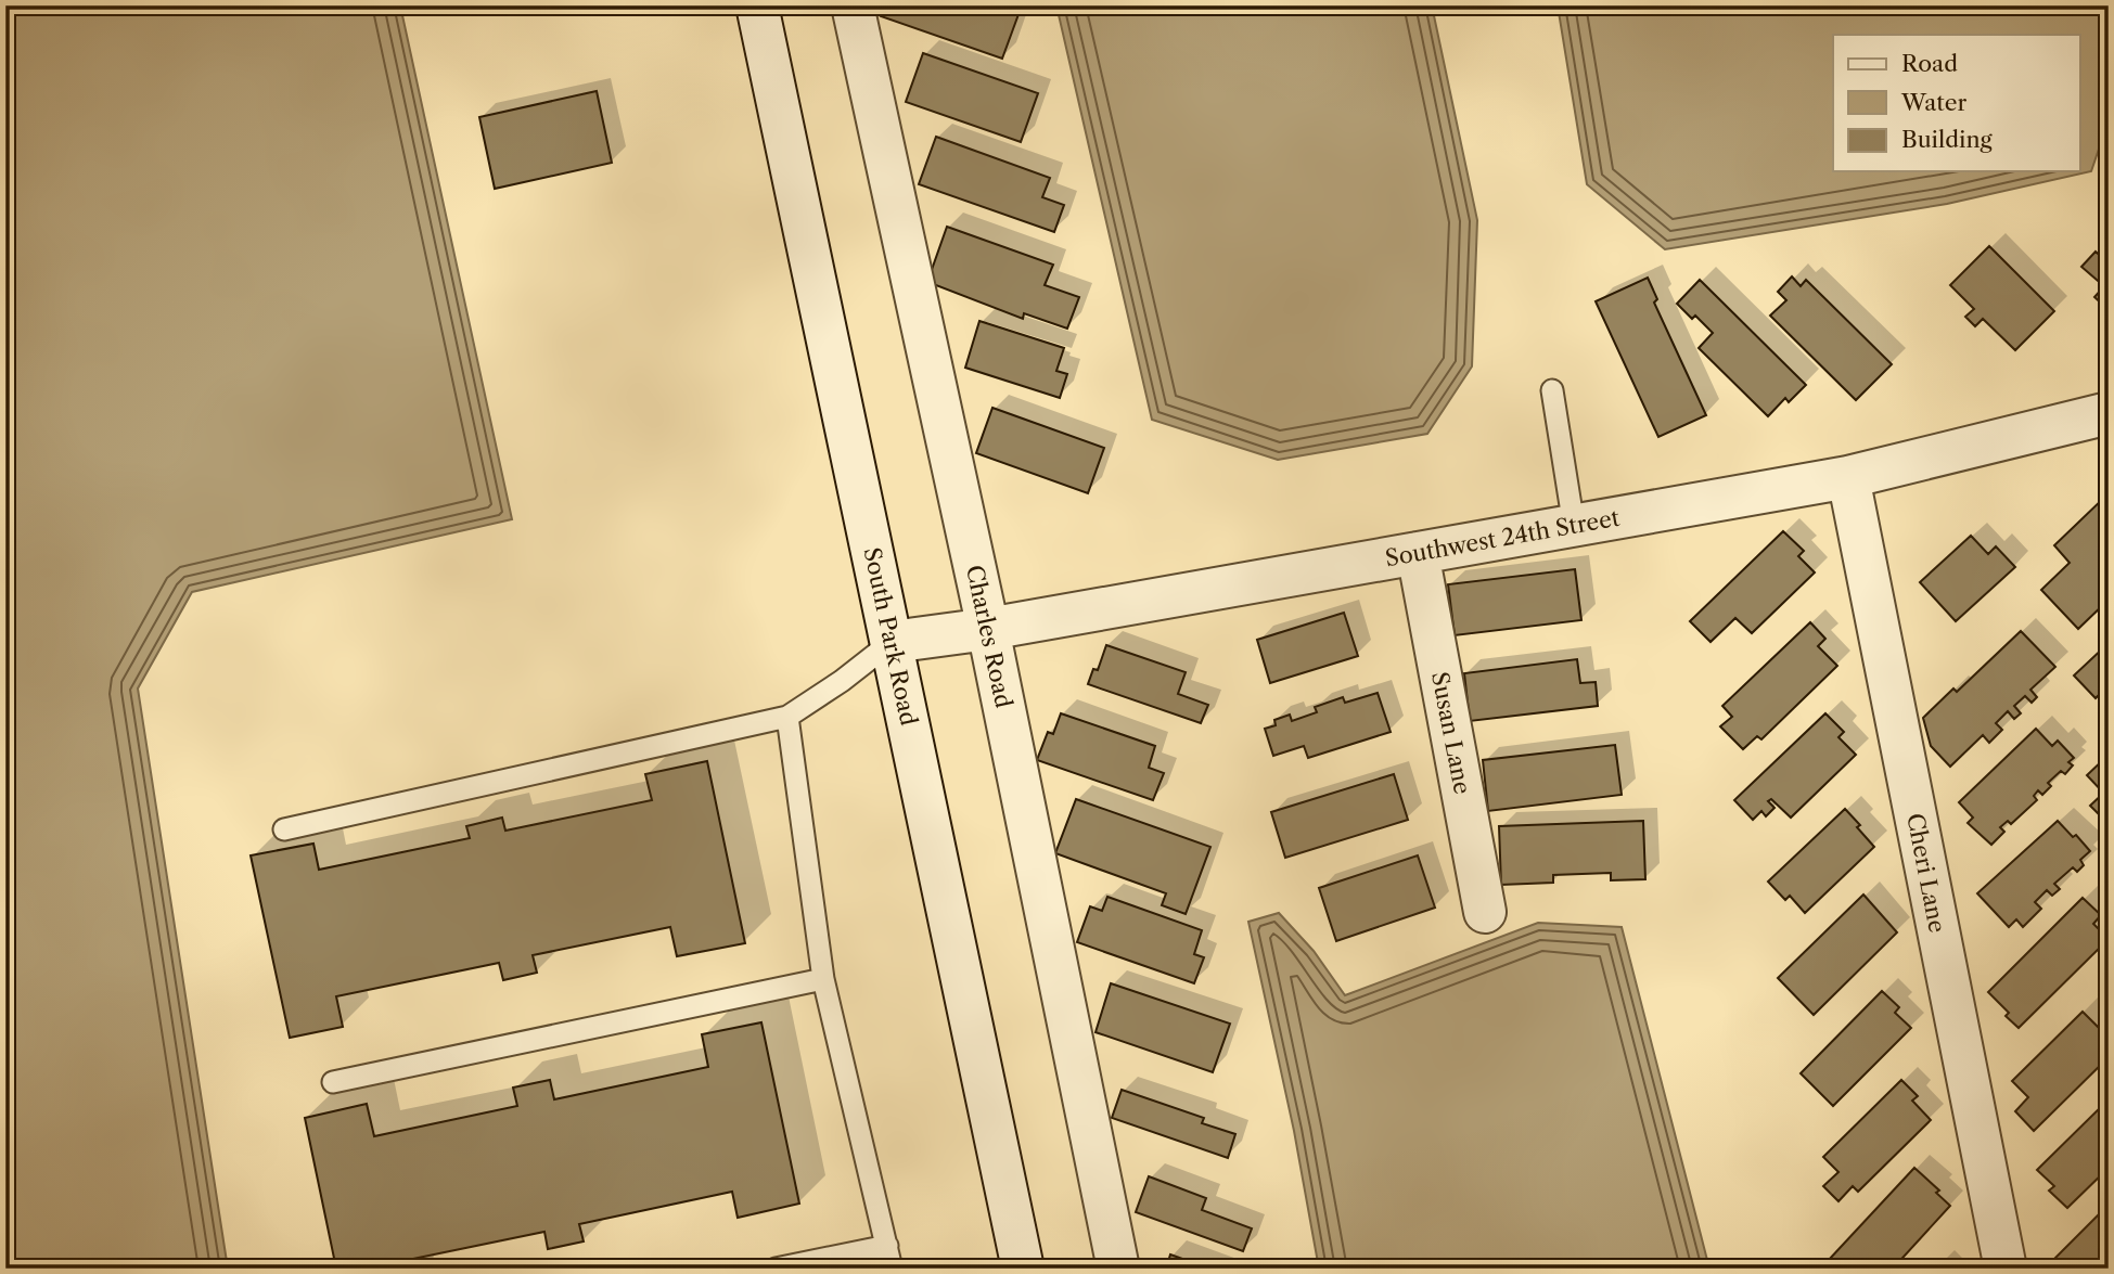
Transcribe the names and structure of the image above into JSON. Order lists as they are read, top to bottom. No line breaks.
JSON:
{"streets":{"street":["Southwest 24th Street","South Park Road","Charles Road","Susan Lane","Cheri Lane"]},"crossings":[["Southwest 24th Street","South Park Road"],["Southwest 24th Street","Charles Road"],["Southwest 24th Street","Susan Lane"],["Southwest 24th Street","Cheri Lane"]],"legend":["Road","Water","Building"]}
